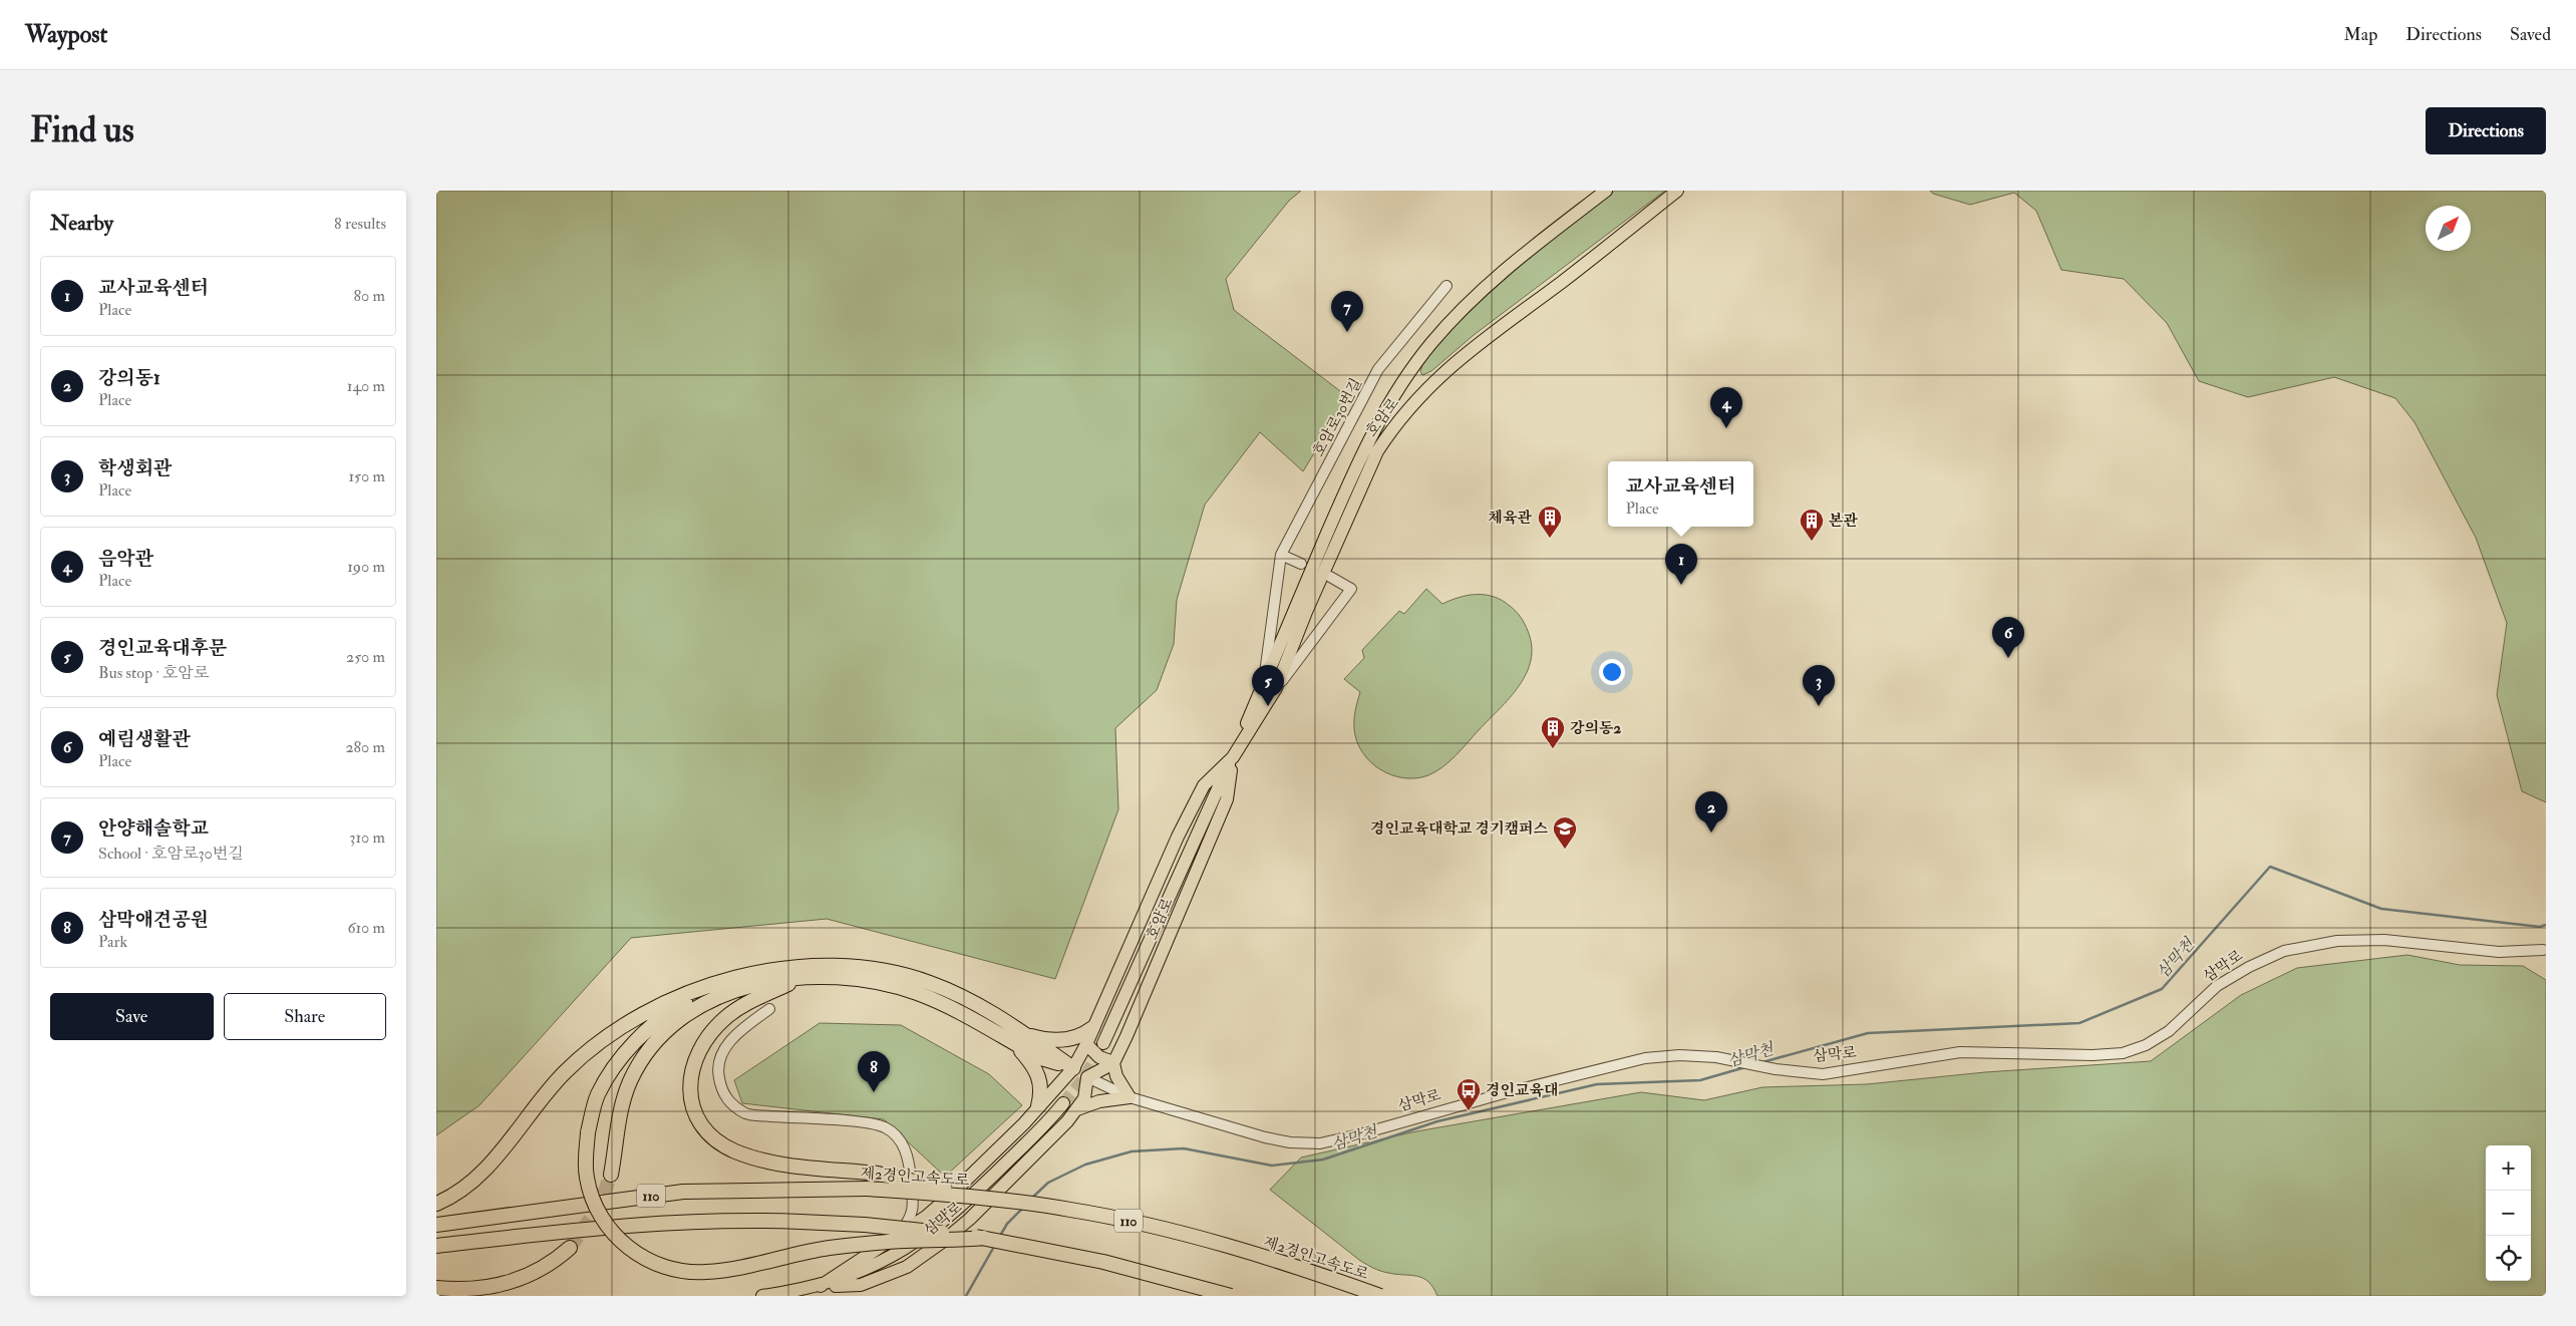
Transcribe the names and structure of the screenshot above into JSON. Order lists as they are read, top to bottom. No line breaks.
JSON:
{"streets":{"highway":["제2경인고속도로","110"],"main road":["호암로","삼막로"],"street":["호암로30번길"]},"crossings":[["호암로30번길","호암로"],["호암로","삼막로"]],"water":["삼막천"],"places":{"building":["체육관","본관","강의동2"],"school or university":["경인교육대학교 경기캠퍼스"],"bus stop":["경인교육대"]},"north":"top right","page":{"header":"Waypost","nav":["Map","Directions","Saved"],"buttons":["Directions",["Save","Share"]],"title":"Find us","heading":["Nearby","8 results"],"list":[{"mark":"1","name":"교사교육센터","note":"Place","value":"80 m"},{"mark":"2","name":"강의동1","note":"Place","value":"140 m"},{"mark":"3","name":"학생회관","note":"Place","value":"150 m"},{"mark":"4","name":"음악관","note":"Place","value":"190 m"},{"mark":"5","name":"경인교육대후문","note":"Bus stop · 호암로","value":"250 m"},{"mark":"6","name":"예림생활관","note":"Place","value":"280 m"},{"mark":"7","name":"안양해솔학교","note":"School · 호암로30번길","value":"310 m"},{"mark":"8","name":"삼막애견공원","note":"Park","value":"610 m"}],"pins":["7","4","1","6","3","5","2","8"],"popup":["교사교육센터","Place"],"map_buttons":["+","−"]}}
